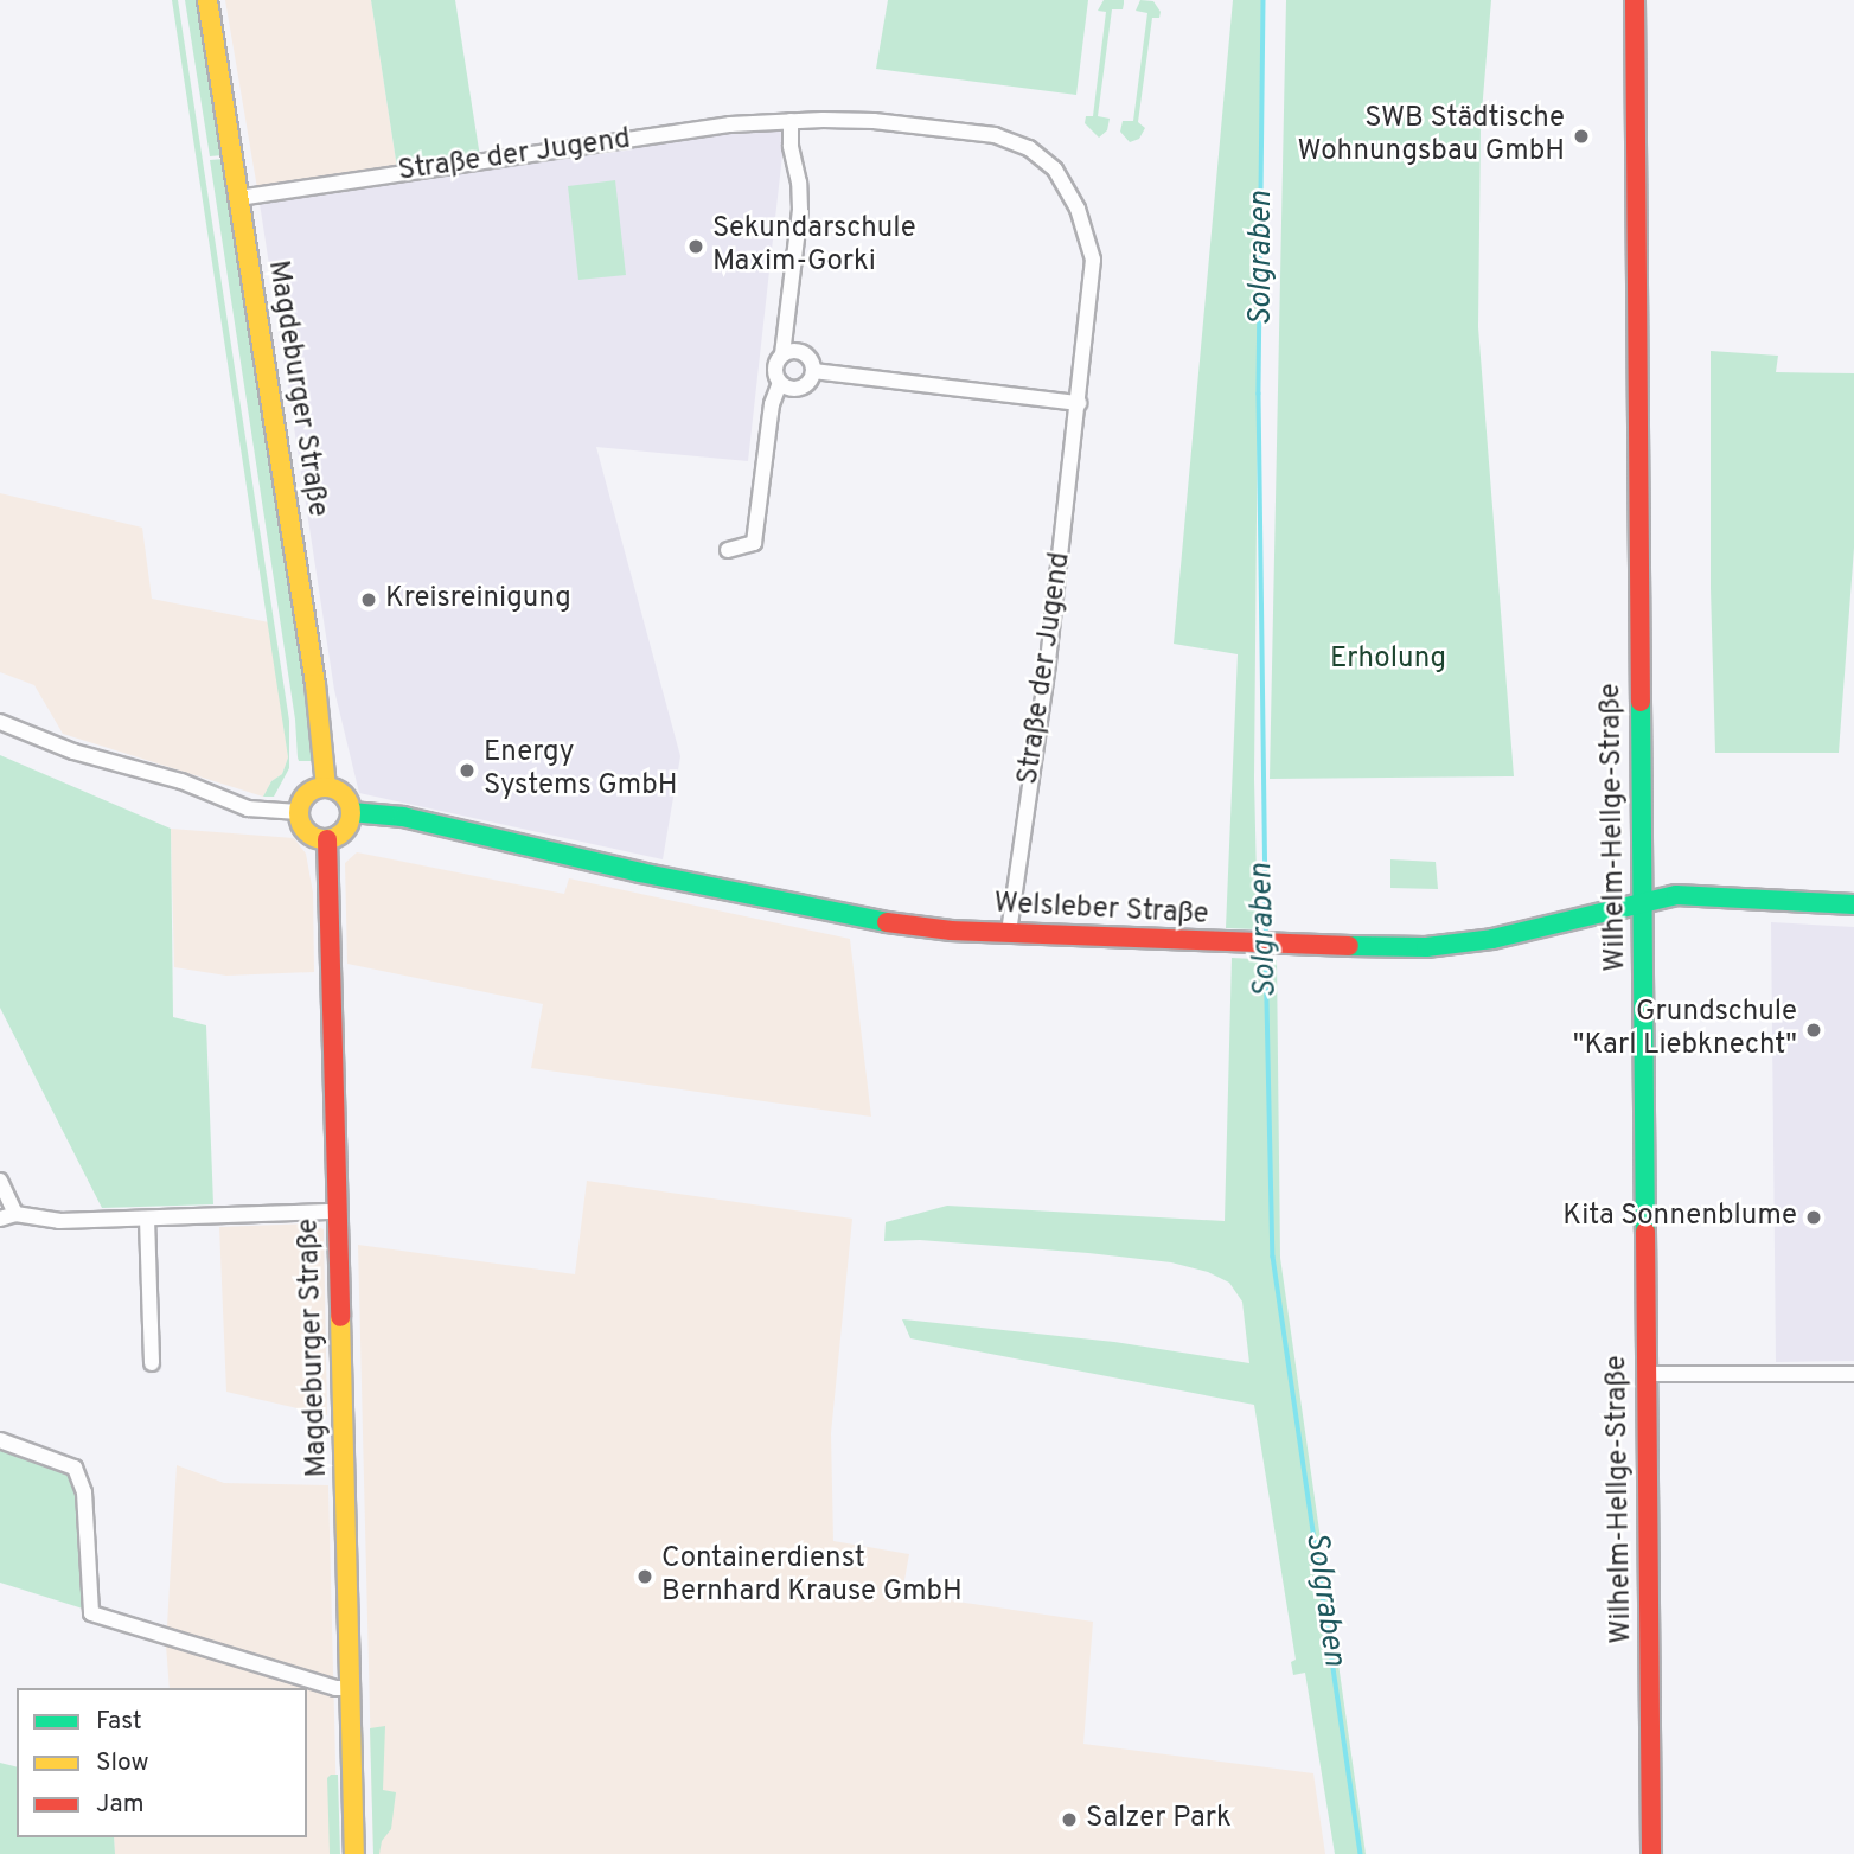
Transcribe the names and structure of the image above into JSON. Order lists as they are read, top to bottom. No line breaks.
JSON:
{"streets":{"main road":["Magdeburger Straße","Wilhelm-Hellge-Straße","Welsleber Straße"],"street":["Straße der Jugend"]},"crossings":[["Straße der Jugend","Magdeburger Straße"],["Straße der Jugend","Welsleber Straße"],["Magdeburger Straße","Welsleber Straße"],["Wilhelm-Hellge-Straße","Welsleber Straße"]],"water":["Solgraben"],"parks":["Erholung"],"places":["SWB Städtische Wohnungsbau GmbH","Sekundarschule Maxim-Gorki","Kreisreinigung","Energy Systems GmbH","Grundschule \"Karl Liebknecht\"","Kita Sonnenblume","Containerdienst Bernhard Krause GmbH","Salzer Park"],"legend":["Fast","Slow","Jam"]}
